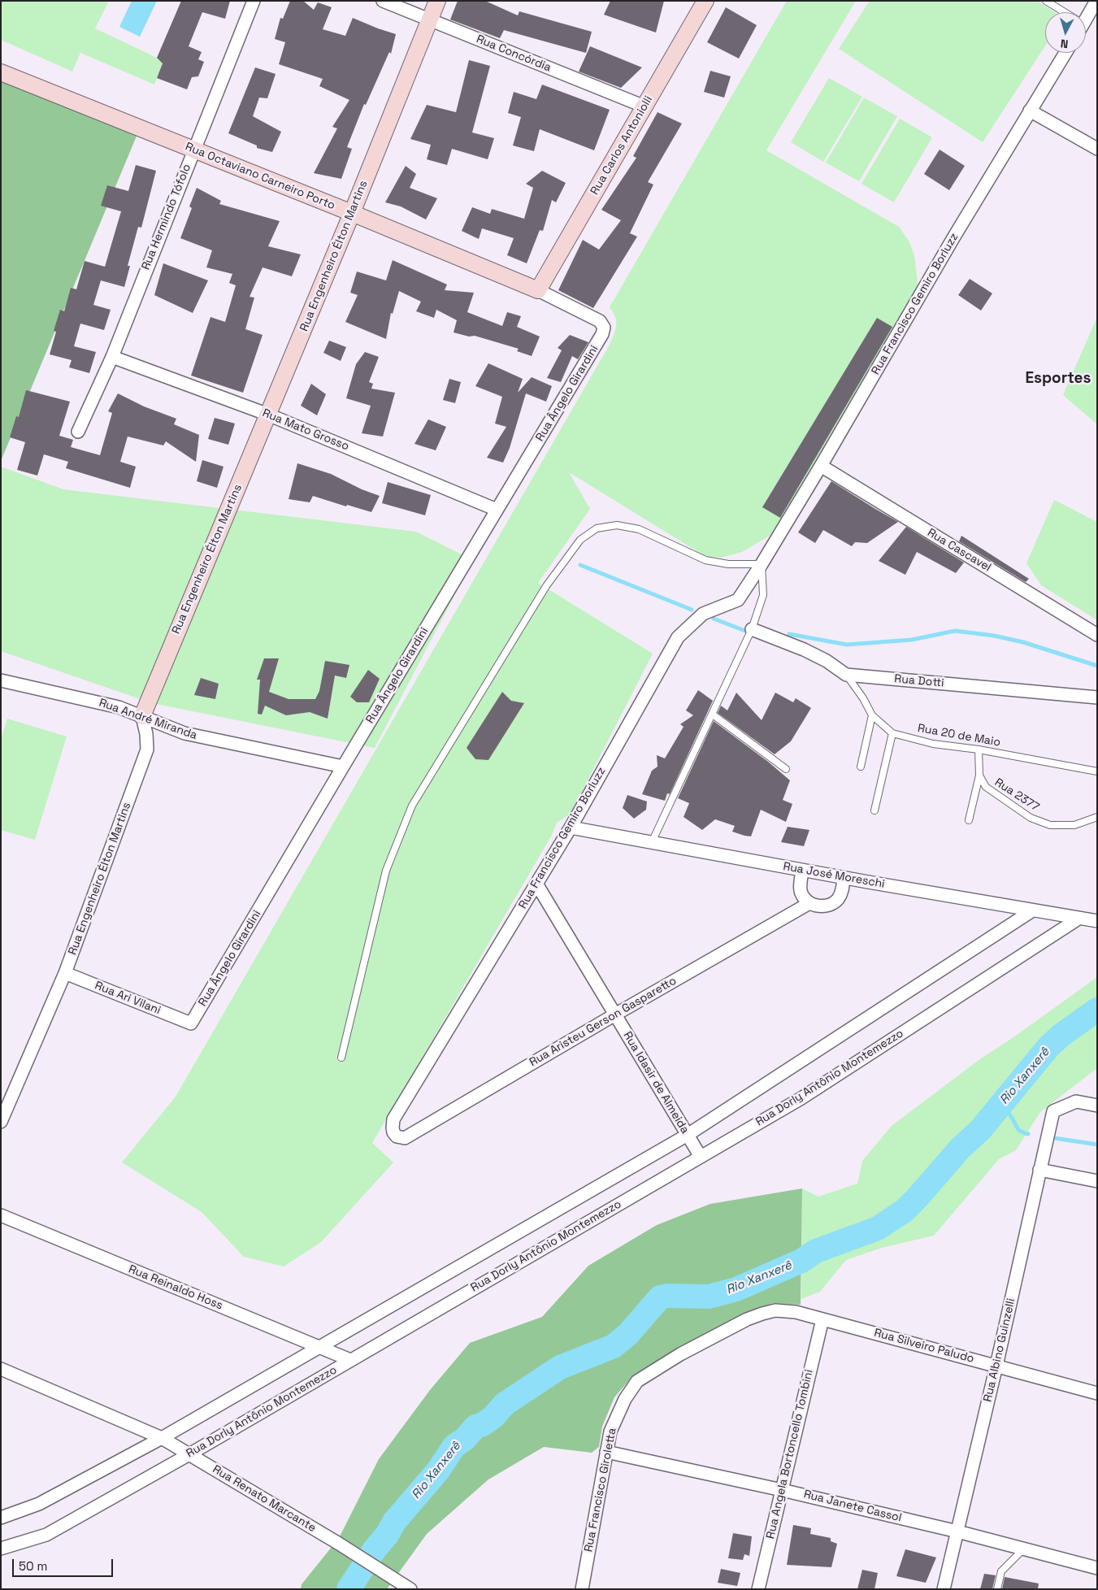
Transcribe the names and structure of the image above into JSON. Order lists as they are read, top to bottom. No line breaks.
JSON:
{"streets":{"street":["Rua Concórdia","Rua Carlos Antoniolli","Rua Octaviano Carneiro Porto","Rua Hermindo Tófolo","Rua Engenheiro Élton Martins","Rua Francisco Gemiro Borluzz","Rua Ângelo Girardini","Rua Mato Grosso","Rua Cascavel","Rua Dotti","Rua André Miranda","Rua José Moreschi","Rua Ari Vilani","Rua Aristeu Gerson Gasparetto","Rua Dorly Antônio Montemezzo","Rua Idasir de Almeida","Rua Reinaldo Hoss","Rua Silveiro Paludo","Rua Albino Guinzelli","Rua Angela Bortoncello Tombini","Rua Francisco Giroletta","Rua Renato Marcante","Rua Janete Cassol"],"lane":["Rua 20 de Maio","Rua 2377"]},"crossings":[["Rua Concórdia","Rua Carlos Antoniolli"],["Rua Concórdia","Rua Engenheiro Élton Martins"],["Rua Carlos Antoniolli","Rua Octaviano Carneiro Porto"],["Rua Octaviano Carneiro Porto","Rua Hermindo Tófolo"],["Rua Octaviano Carneiro Porto","Rua Engenheiro Élton Martins"],["Rua Octaviano Carneiro Porto","Rua Ângelo Girardini"],["Rua Hermindo Tófolo","Rua Mato Grosso"],["Rua Engenheiro Élton Martins","Rua Mato Grosso"],["Rua Engenheiro Élton Martins","Rua André Miranda"],["Rua Engenheiro Élton Martins","Rua Ari Vilani"],["Rua Francisco Gemiro Borluzz","Rua Cascavel"],["Rua Francisco Gemiro Borluzz","Rua José Moreschi"],["Rua Francisco Gemiro Borluzz","Rua Aristeu Gerson Gasparetto"],["Rua Francisco Gemiro Borluzz","Rua Idasir de Almeida"],["Rua Ângelo Girardini","Rua Mato Grosso"],["Rua Ângelo Girardini","Rua André Miranda"],["Rua Ângelo Girardini","Rua Ari Vilani"],["Rua Dotti","Rua 20 de Maio"],["Rua José Moreschi","Rua Dorly Antônio Montemezzo"],["Rua Aristeu Gerson Gasparetto","Rua Idasir de Almeida"],["Rua Dorly Antônio Montemezzo","Rua Idasir de Almeida"],["Rua Dorly Antônio Montemezzo","Rua Reinaldo Hoss"],["Rua Dorly Antônio Montemezzo","Rua Renato Marcante"],["Rua Silveiro Paludo","Rua Albino Guinzelli"],["Rua Silveiro Paludo","Rua Angela Bortoncello Tombini"],["Rua Silveiro Paludo","Rua Francisco Giroletta"],["Rua Albino Guinzelli","Rua Janete Cassol"],["Rua Angela Bortoncello Tombini","Rua Francisco Giroletta"],["Rua Angela Bortoncello Tombini","Rua Janete Cassol"],["Rua Francisco Giroletta","Rua Janete Cassol"]],"districts":["Esportes"],"water":["Rio Xanxerê"],"scale_bar":"50 m","north":"bottom"}
